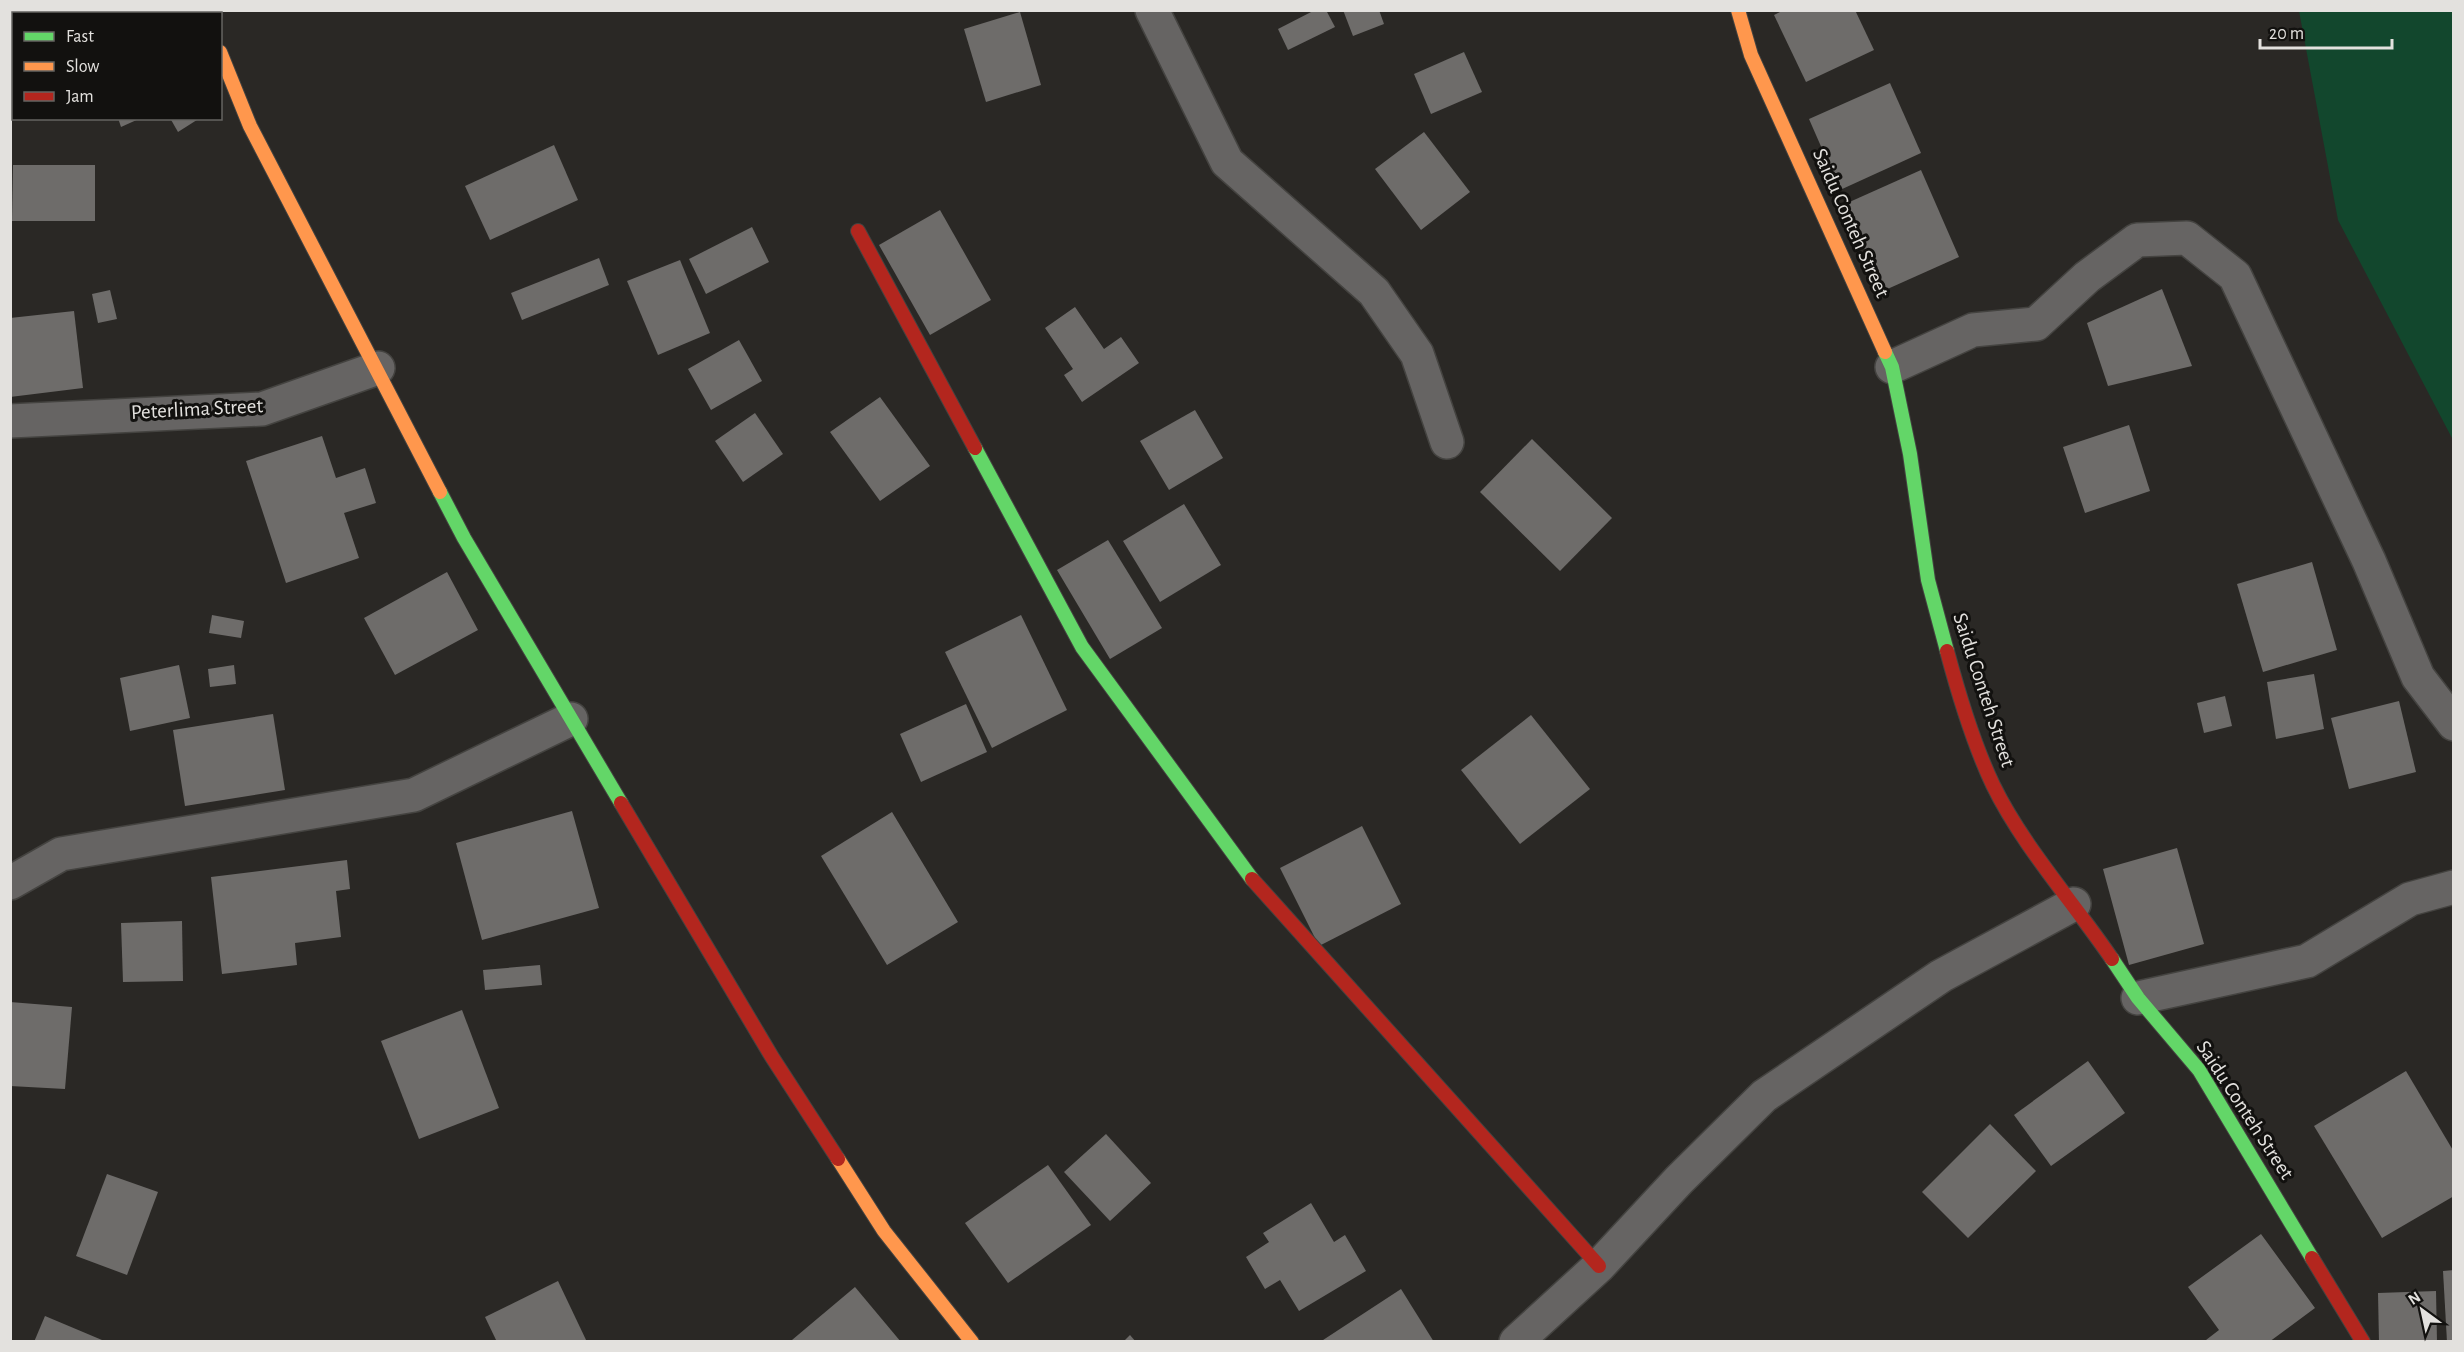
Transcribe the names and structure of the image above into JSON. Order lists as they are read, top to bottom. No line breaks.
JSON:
{"streets":{"street":["Saidu Conteh Street","Peterlima Street"]},"legend":["Fast","Slow","Jam"],"scale_bar":"20 m","north":"top left"}
